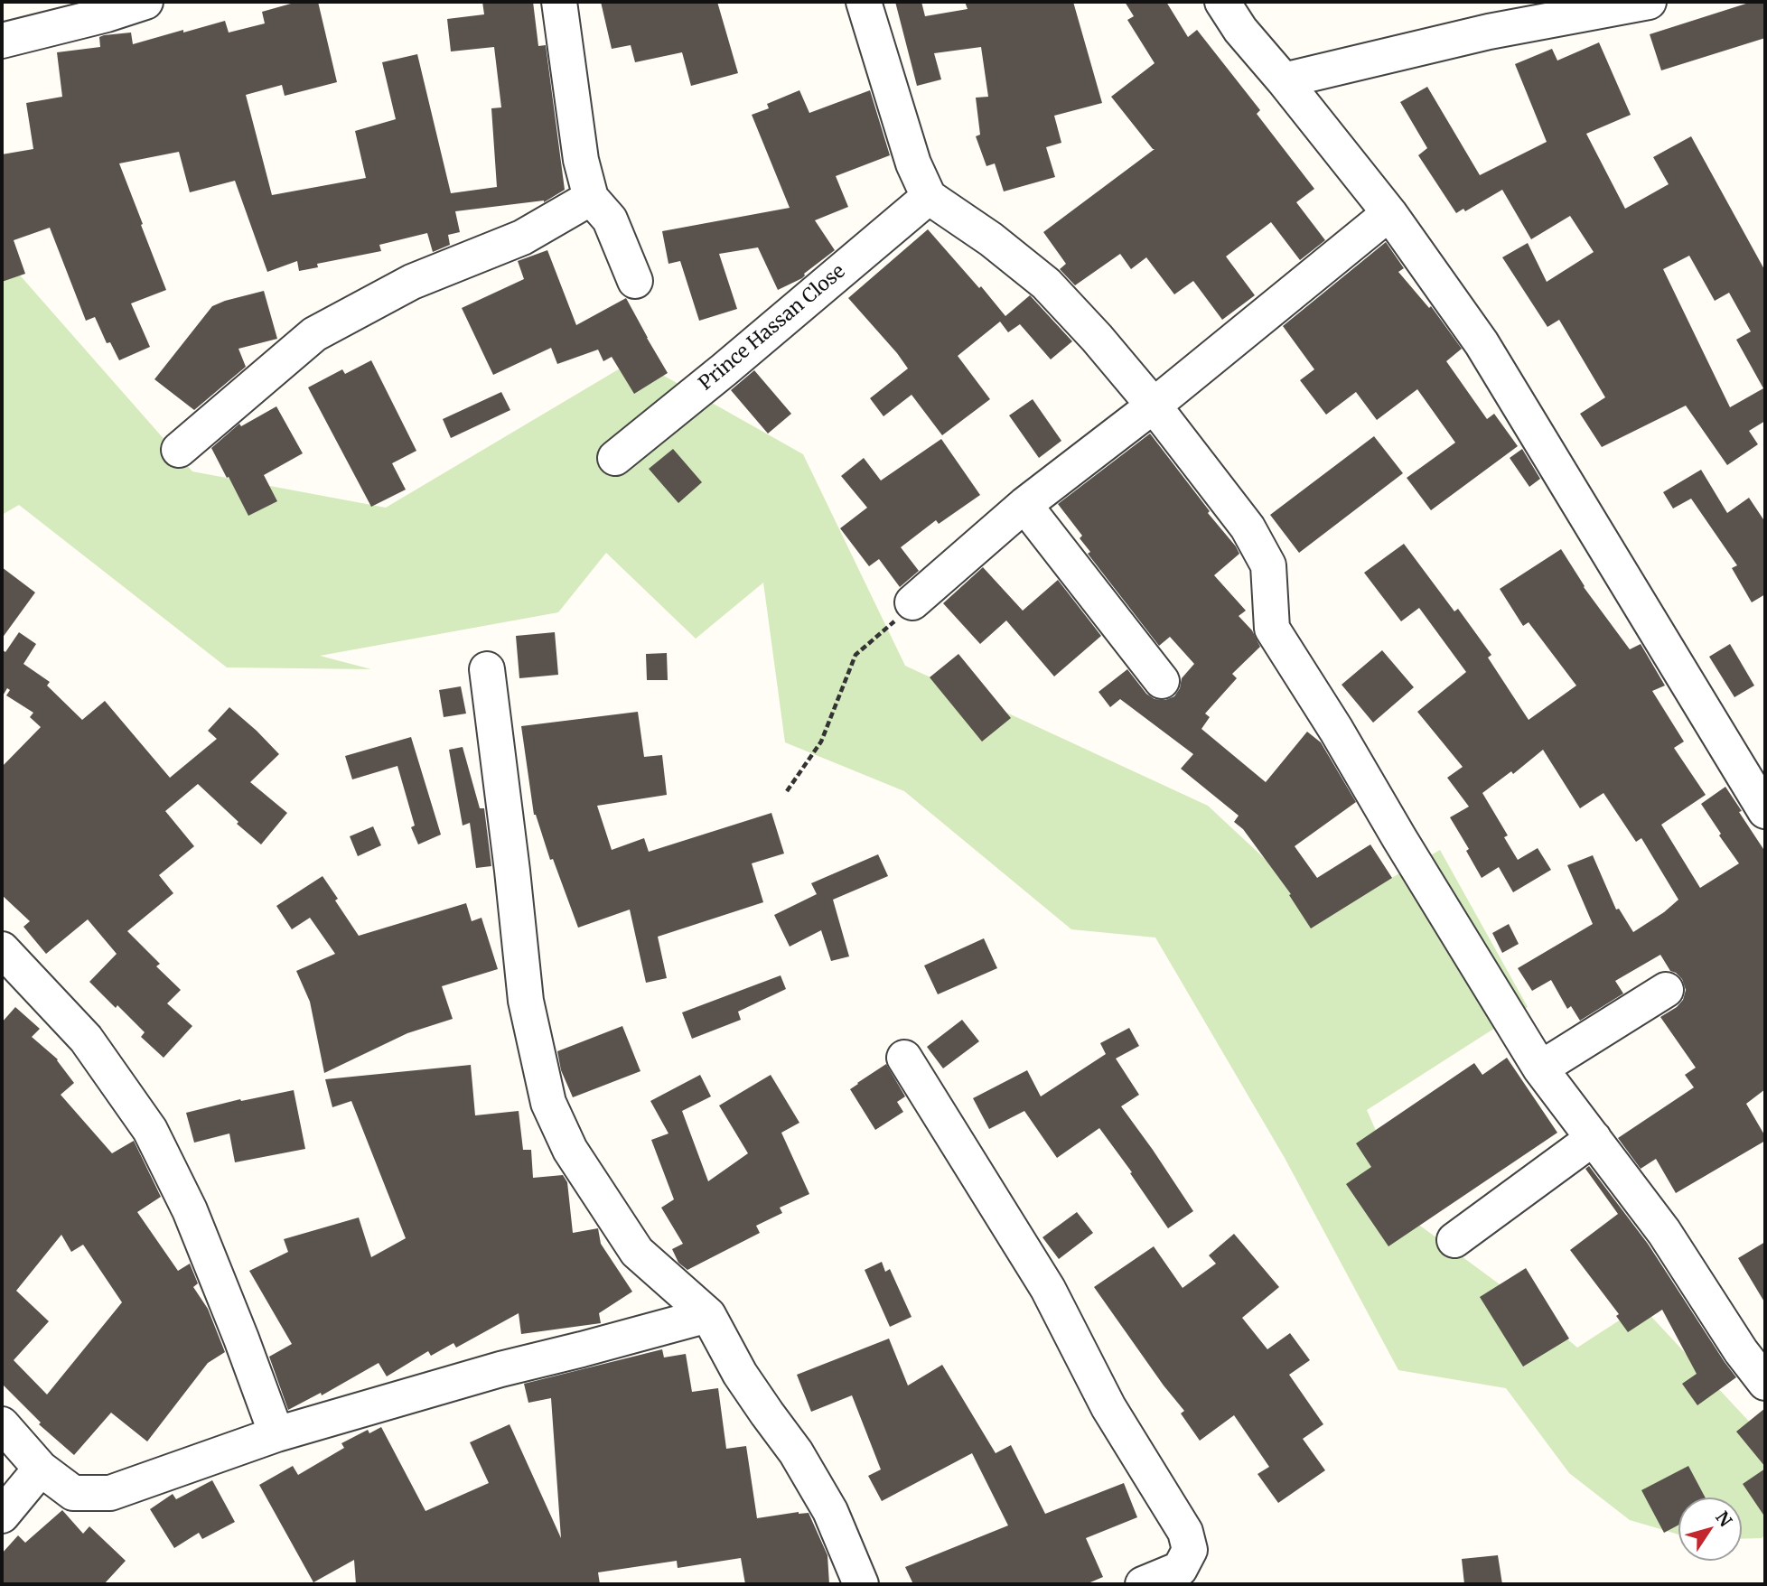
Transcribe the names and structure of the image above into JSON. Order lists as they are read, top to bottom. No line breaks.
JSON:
{"streets":{"street":["Prince Hassan Close"]},"north":"top right"}
